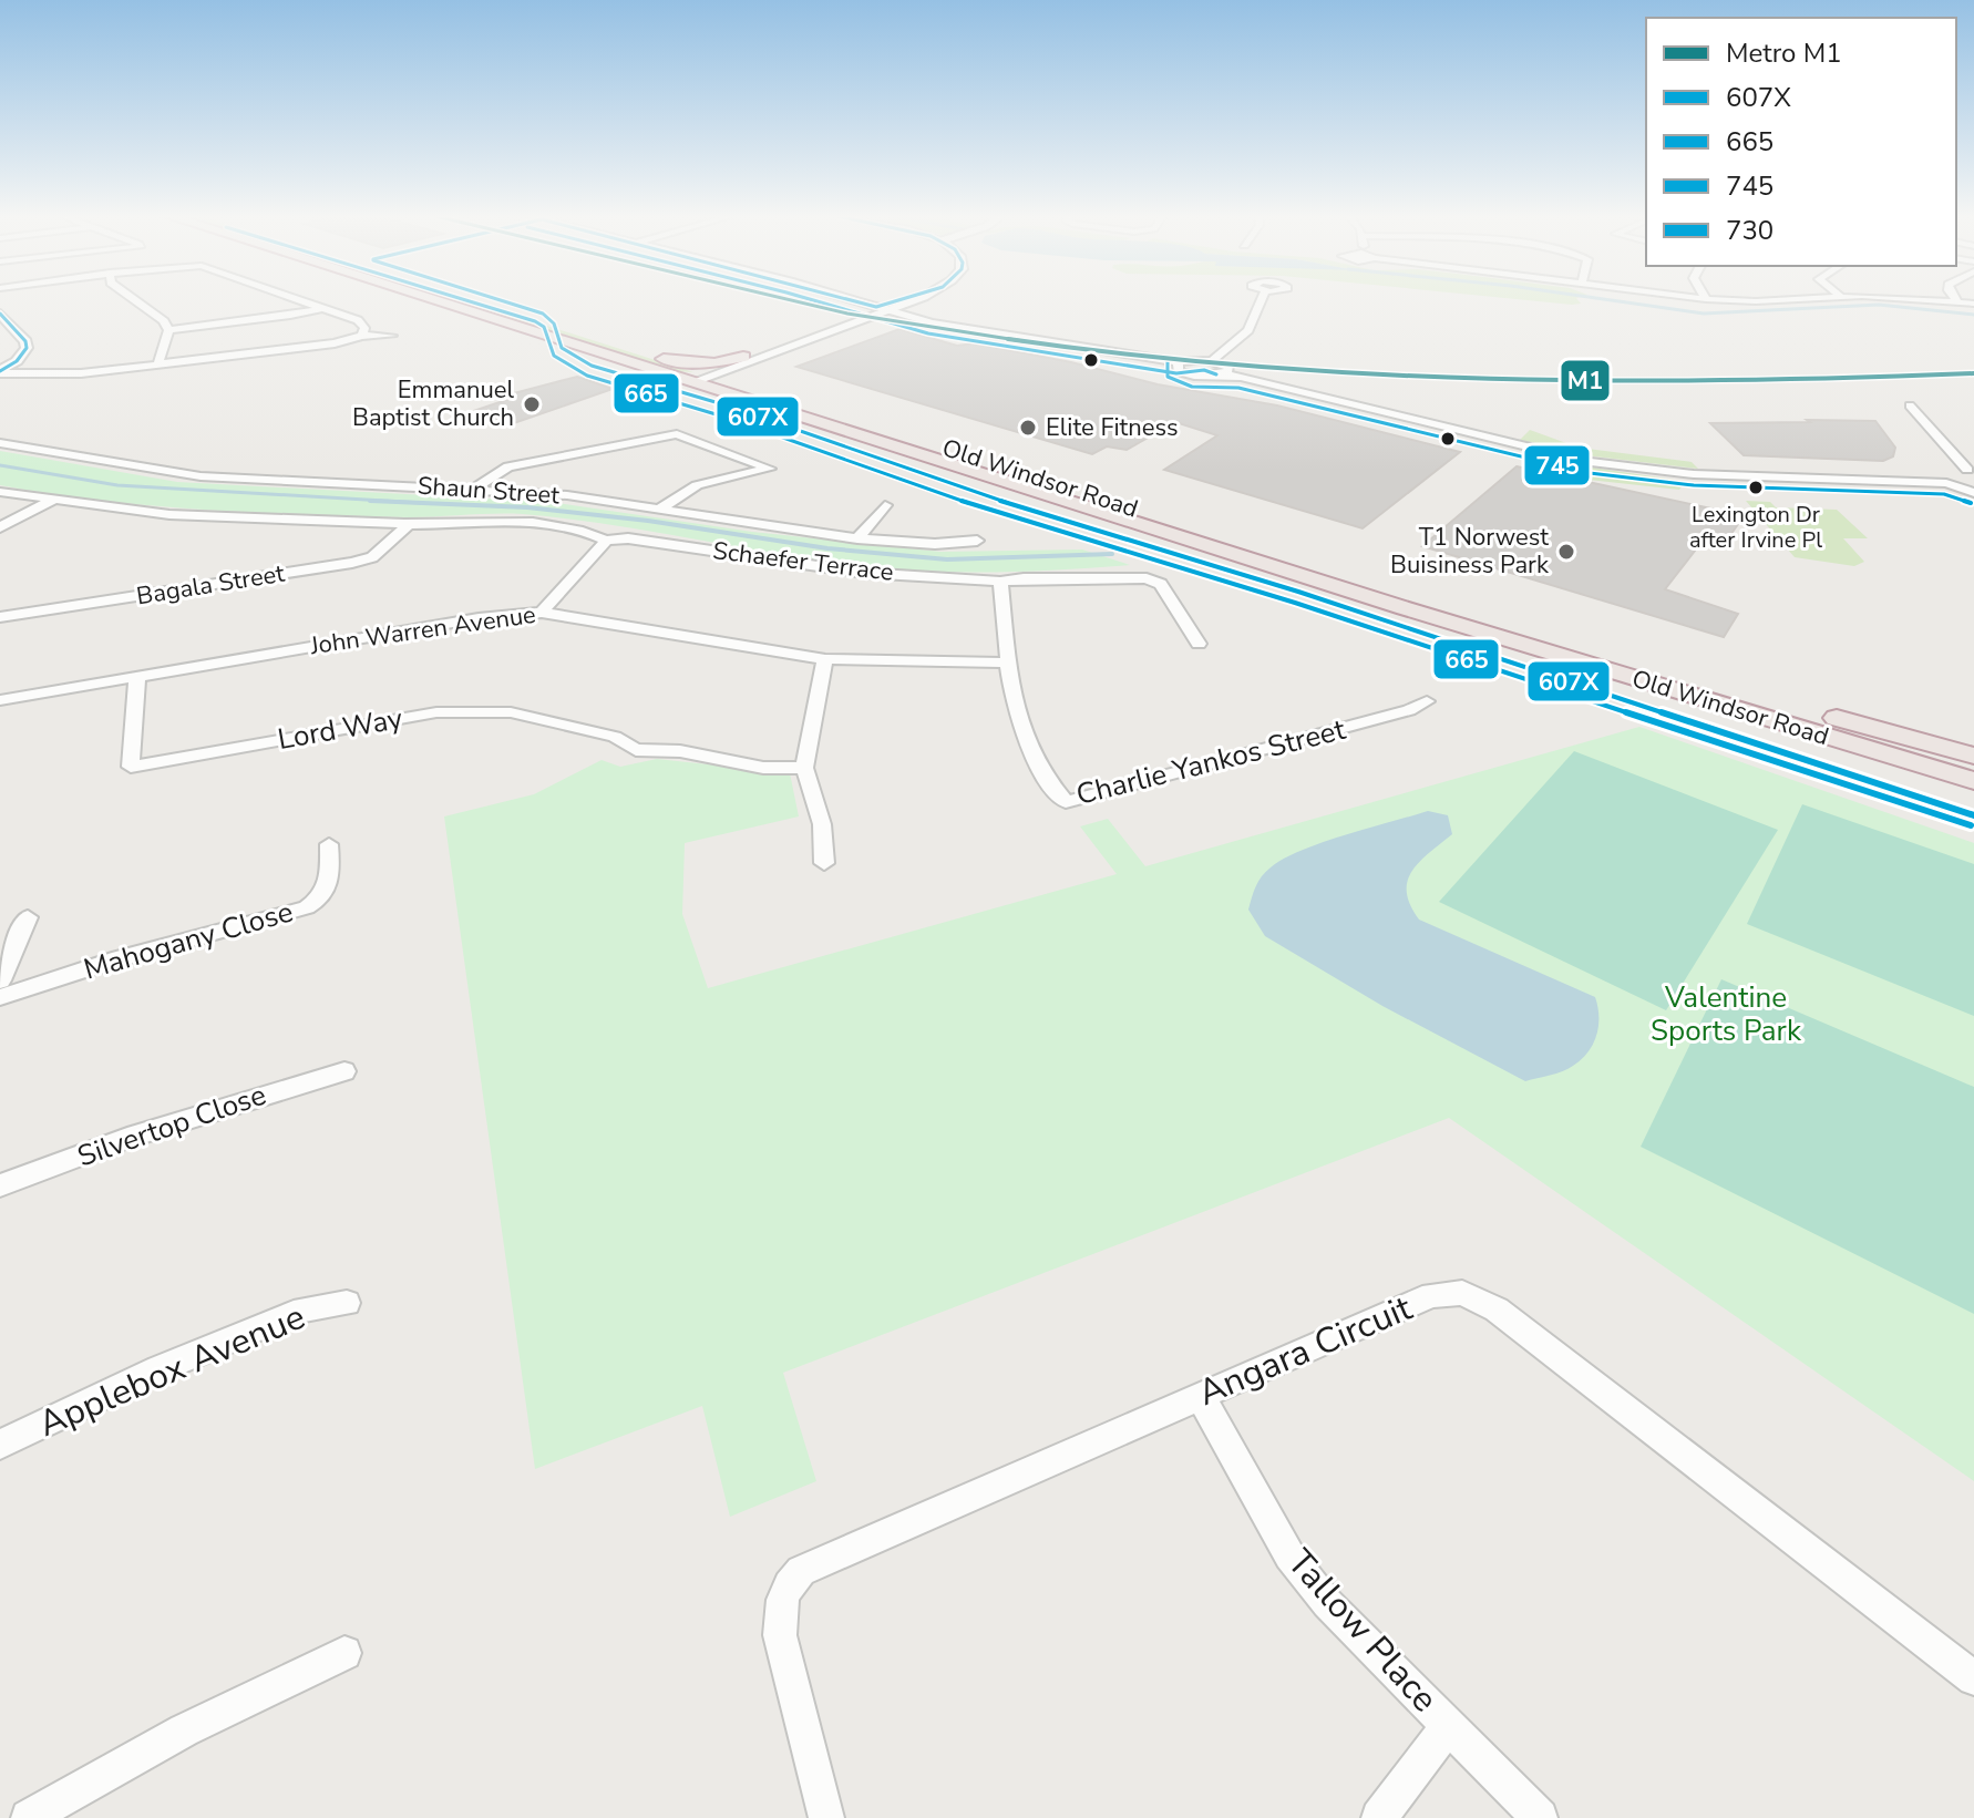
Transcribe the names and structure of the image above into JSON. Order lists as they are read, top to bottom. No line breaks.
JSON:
{"streets":{"highway":["Old Windsor Road"],"street":["Shaun Street","Schaefer Terrace","Bagala Street","John Warren Avenue","Lord Way","Charlie Yankos Street","Mahogany Close","Silvertop Close","Angara Circuit","Applebox Avenue","Tallow Place"]},"crossings":[["Schaefer Terrace","Bagala Street"],["Schaefer Terrace","Charlie Yankos Street"],["John Warren Avenue","Lord Way"],["John Warren Avenue","Charlie Yankos Street"],["Angara Circuit","Tallow Place"]],"parks":["Valentine Sports Park"],"places":["Emmanuel Baptist Church","Elite Fitness","Lexington Dr after Irvine Pl","T1 Norwest Buisiness Park"],"lines":["metro line M1","transit line 607X","transit line 665","transit line 745","transit line 730"],"legend":["Metro M1","607X","665","745","730"]}
